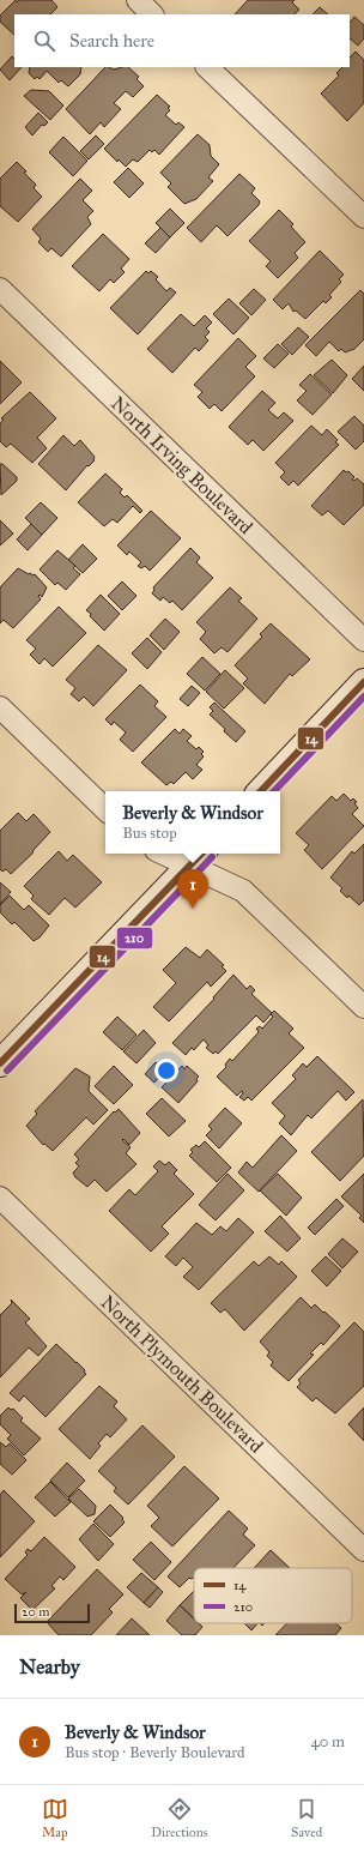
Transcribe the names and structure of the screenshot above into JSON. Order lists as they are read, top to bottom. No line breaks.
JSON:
{"streets":{"street":["North Irving Boulevard","North Plymouth Boulevard"]},"lines":["transit line 14","transit line 210"],"legend":["14","210"],"scale_bar":"20 m","page":{"search":"Search here","popup":["Beverly & Windsor","Bus stop"],"pins":"1","scale":"20 m","heading":"Nearby","list":[{"mark":"1","name":"Beverly & Windsor","note":"Bus stop · Beverly Boulevard","value":"40 m"}],"nav":["Map","Directions","Saved"]}}
